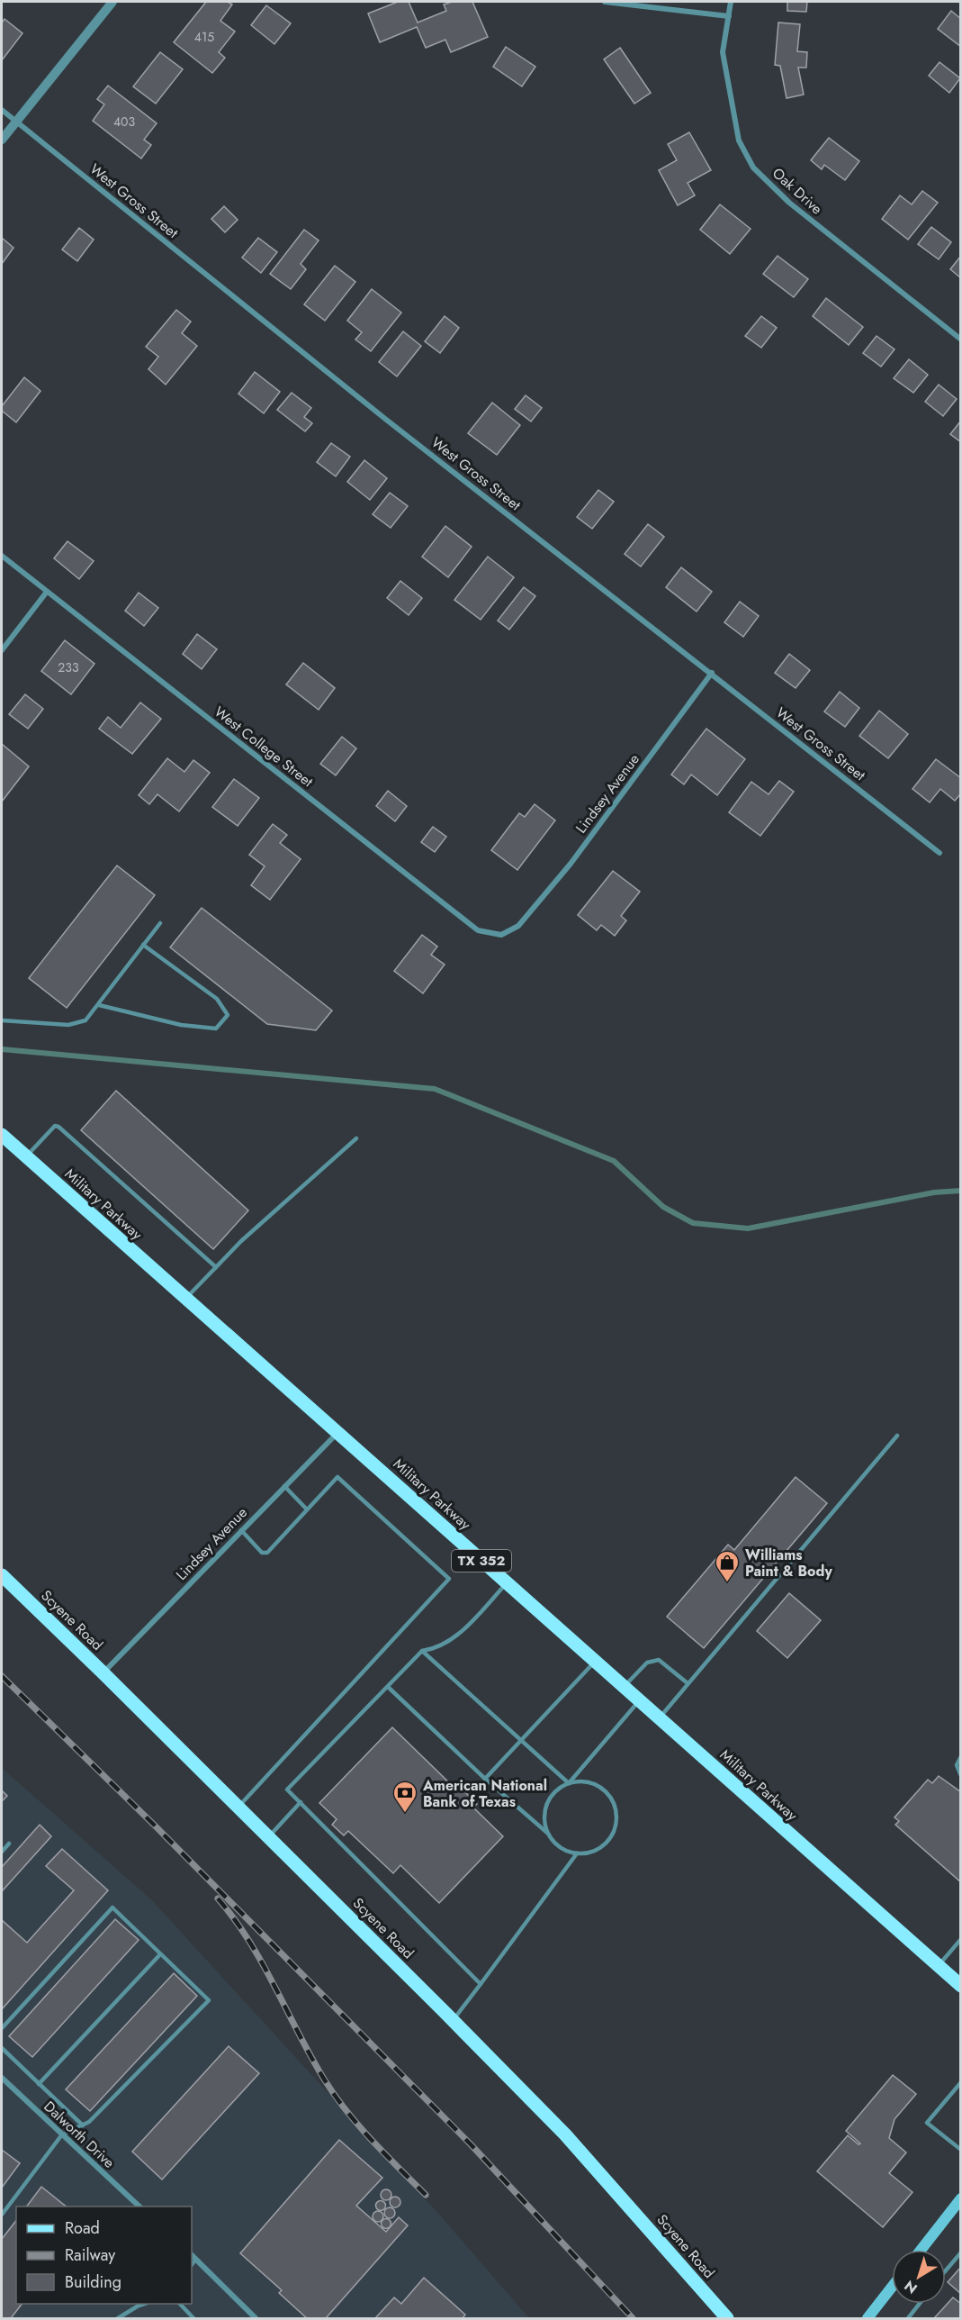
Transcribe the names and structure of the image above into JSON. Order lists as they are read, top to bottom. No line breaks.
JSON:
{"streets":{"main road":["Military Parkway","TX 352","Scyene Road"],"street":["Oak Drive","West Gross Street","West College Street","Lindsey Avenue","Dalworth Drive"]},"crossings":[["West Gross Street","Lindsey Avenue"],["West College Street","Lindsey Avenue"],["Lindsey Avenue","Military Parkway"],["Lindsey Avenue","Scyene Road"]],"places":{"shop":["Williams Paint & Body"],"bank":["American National Bank of Texas"]},"house_numbers":["415","403","233"],"legend":["Road","Railway","Building"],"north":"bottom left"}
